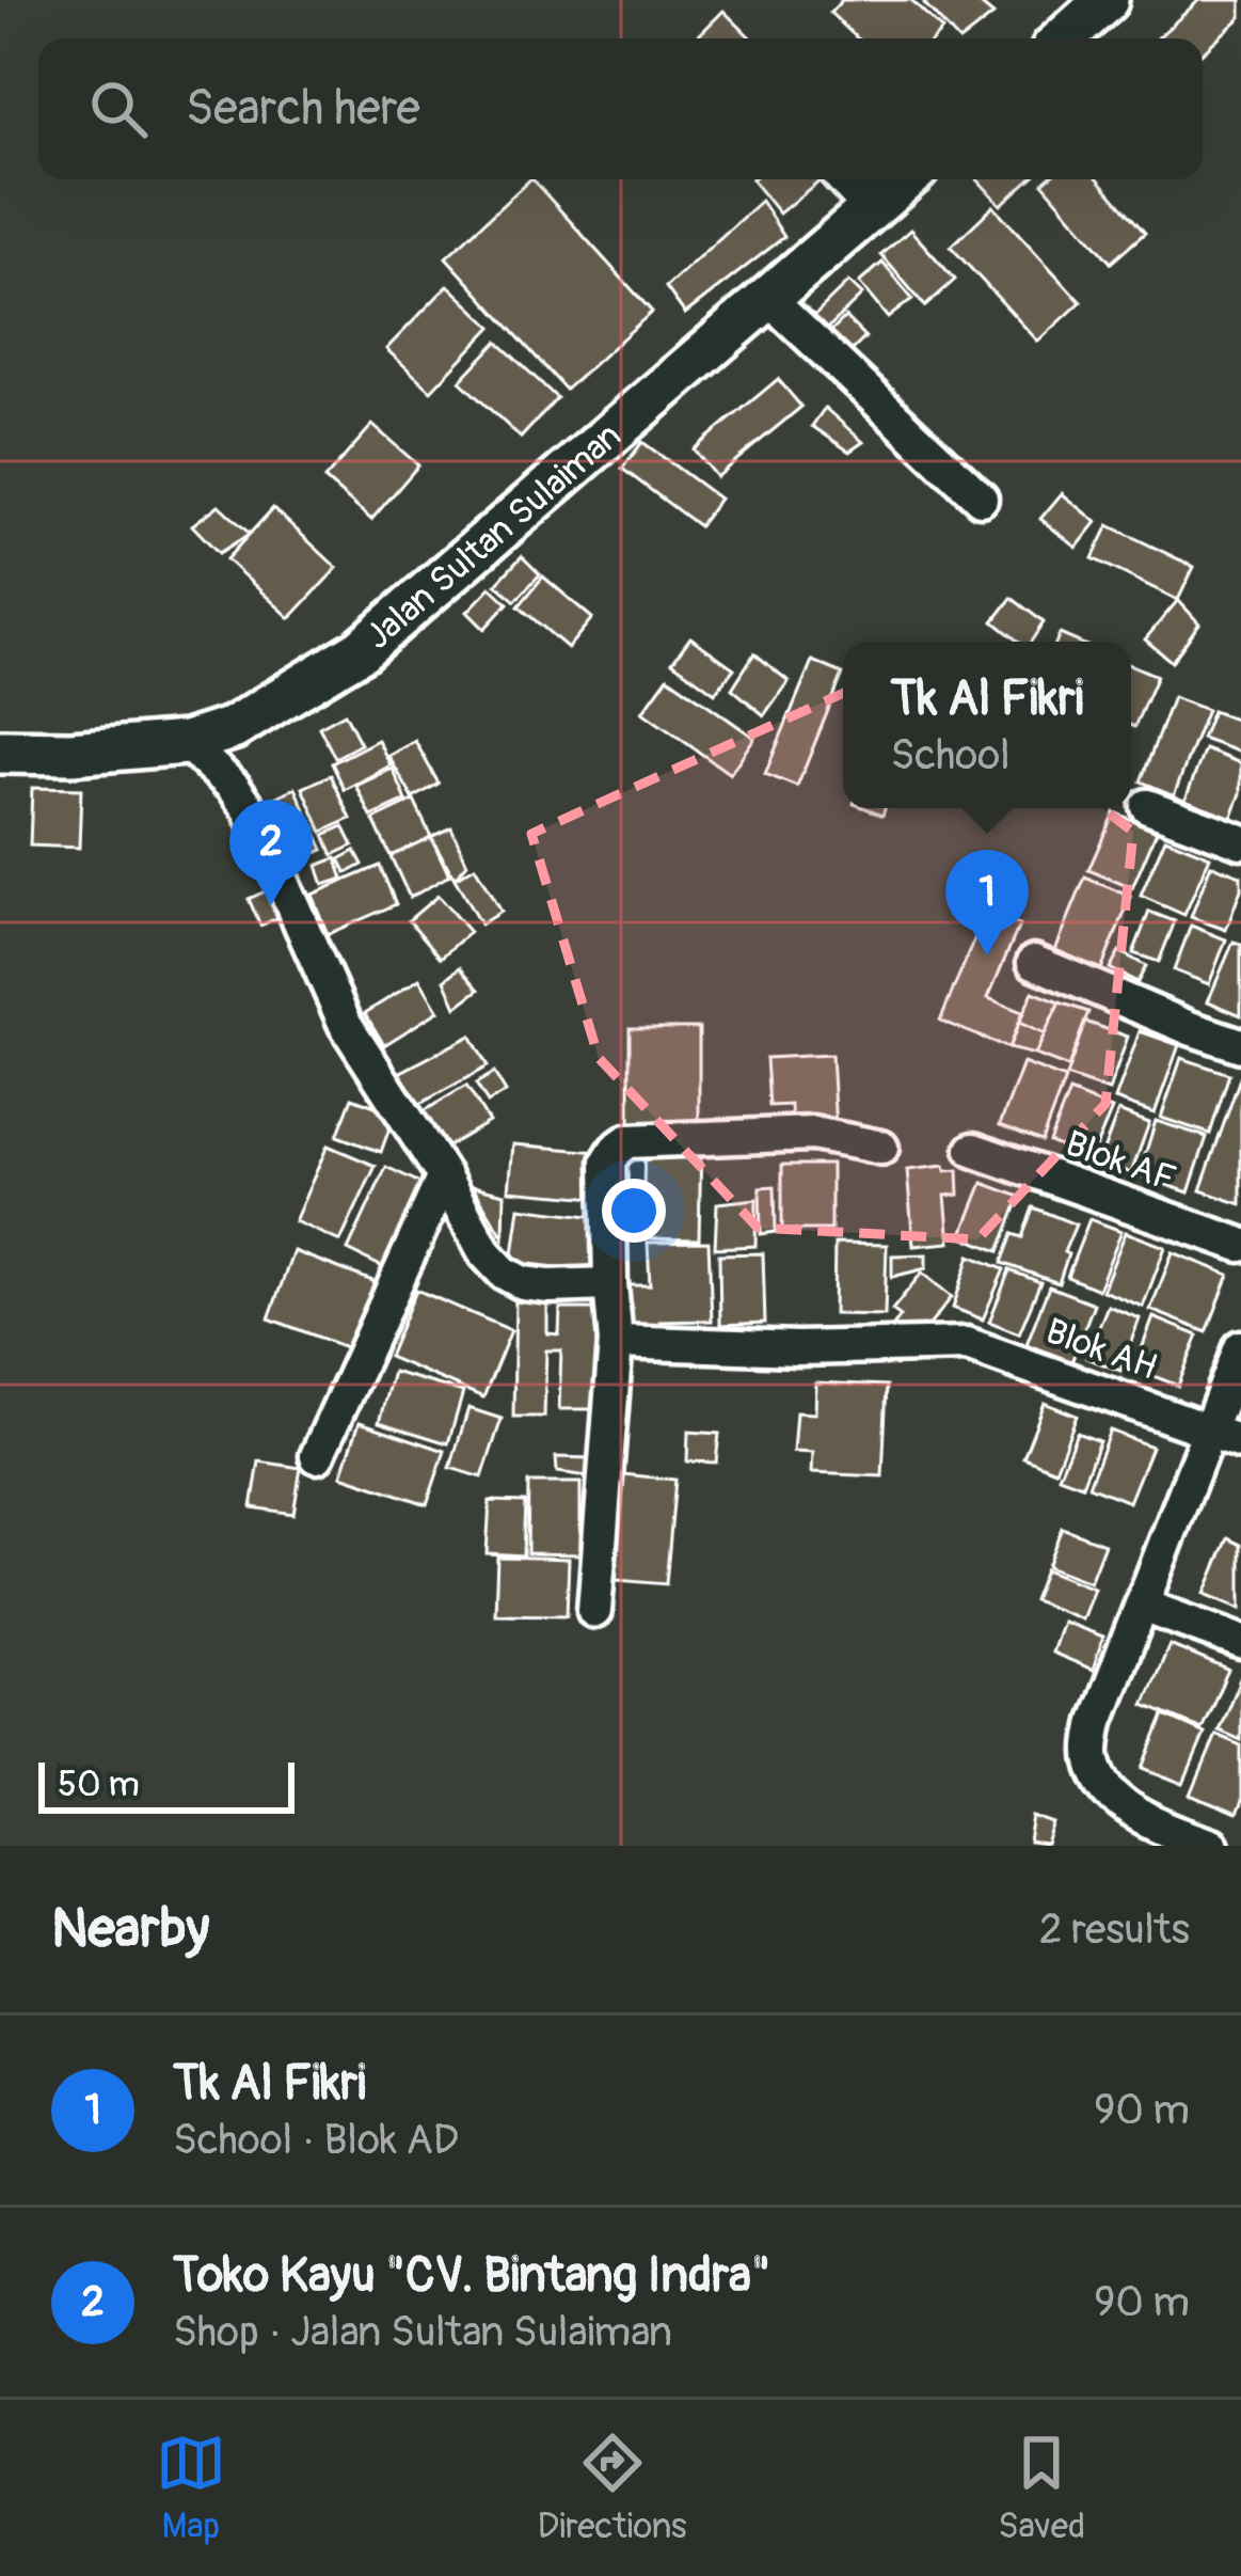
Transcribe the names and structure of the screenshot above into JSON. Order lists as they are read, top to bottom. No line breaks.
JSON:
{"streets":{"main road":["Jalan Sultan Sulaiman"],"street":["Blok AF","Blok AH"]},"scale_bar":"50 m","page":{"search":"Search here","popup":["Tk Al Fikri","School"],"pins":["2","1"],"scale":"50 m","heading":["Nearby","2 results"],"list":[{"mark":"1","name":"Tk Al Fikri","note":"School · Blok AD","value":"90 m"},{"mark":"2","name":"Toko Kayu \"CV. Bintang Indra\"","note":"Shop · Jalan Sultan Sulaiman","value":"90 m"}],"nav":["Map","Directions","Saved"]}}
